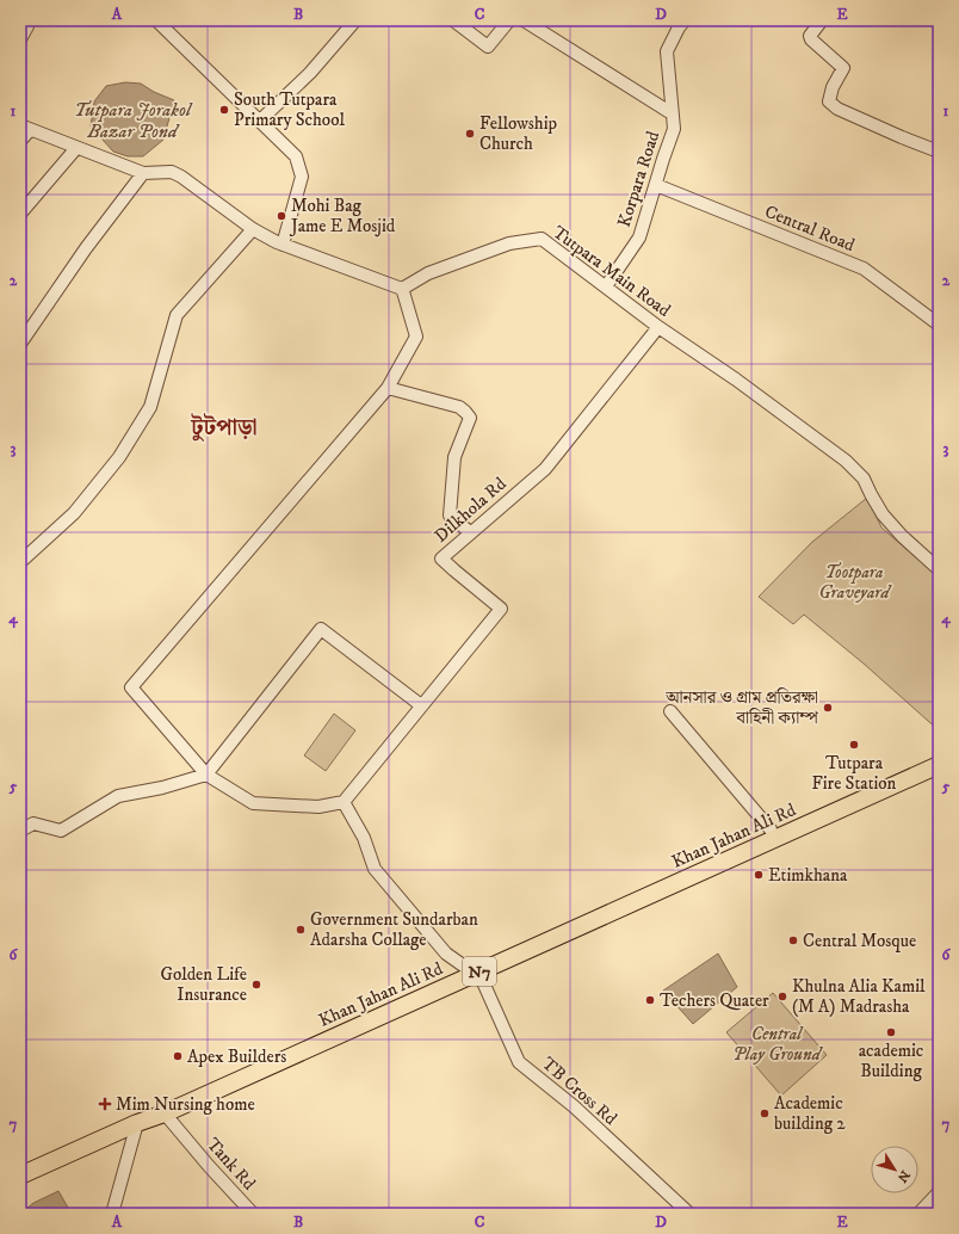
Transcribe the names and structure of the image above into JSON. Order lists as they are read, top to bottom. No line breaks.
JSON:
{"streets":{"highway":["Khan Jahan Ali Rd","N7"],"street":["Korpara Road","Central Road","Tutpara Main Road","Dilkhola Rd","TB Cross Rd","Tank Rd"]},"crossings":[["Korpara Road","Central Road"],["Korpara Road","Tutpara Main Road"],["Tutpara Main Road","Dilkhola Rd"],["Khan Jahan Ali Rd","TB Cross Rd"],["Khan Jahan Ali Rd","Tank Rd"]],"districts":["টুটপাড়া"],"water":["Tutpara Jorakol Bazar Pond"],"parks":["Tootpara Graveyard","Central Play Ground"],"places":{"other":["South Tutpara Primary School","Fellowship Church","Mohi Bag Jame E Mosjid","আনসার ও গ্রাম প্রতিরক্ষা বাহিনী ক্যাম্প","Tutpara Fire Station","Etimkhana","Government Sundarban Adarsha Collage","Central Mosque","Golden Life Insurance","Khulna Alia Kamil (M A) Madrasha","Techers Quater","academic Building","Apex Builders","Academic building 2"],"health":["Mim Nursing home"]},"north":"bottom right","grid":{"columns":["A","B","C","D","E"],"rows":["1","2","3","4","5","6","7"]}}
